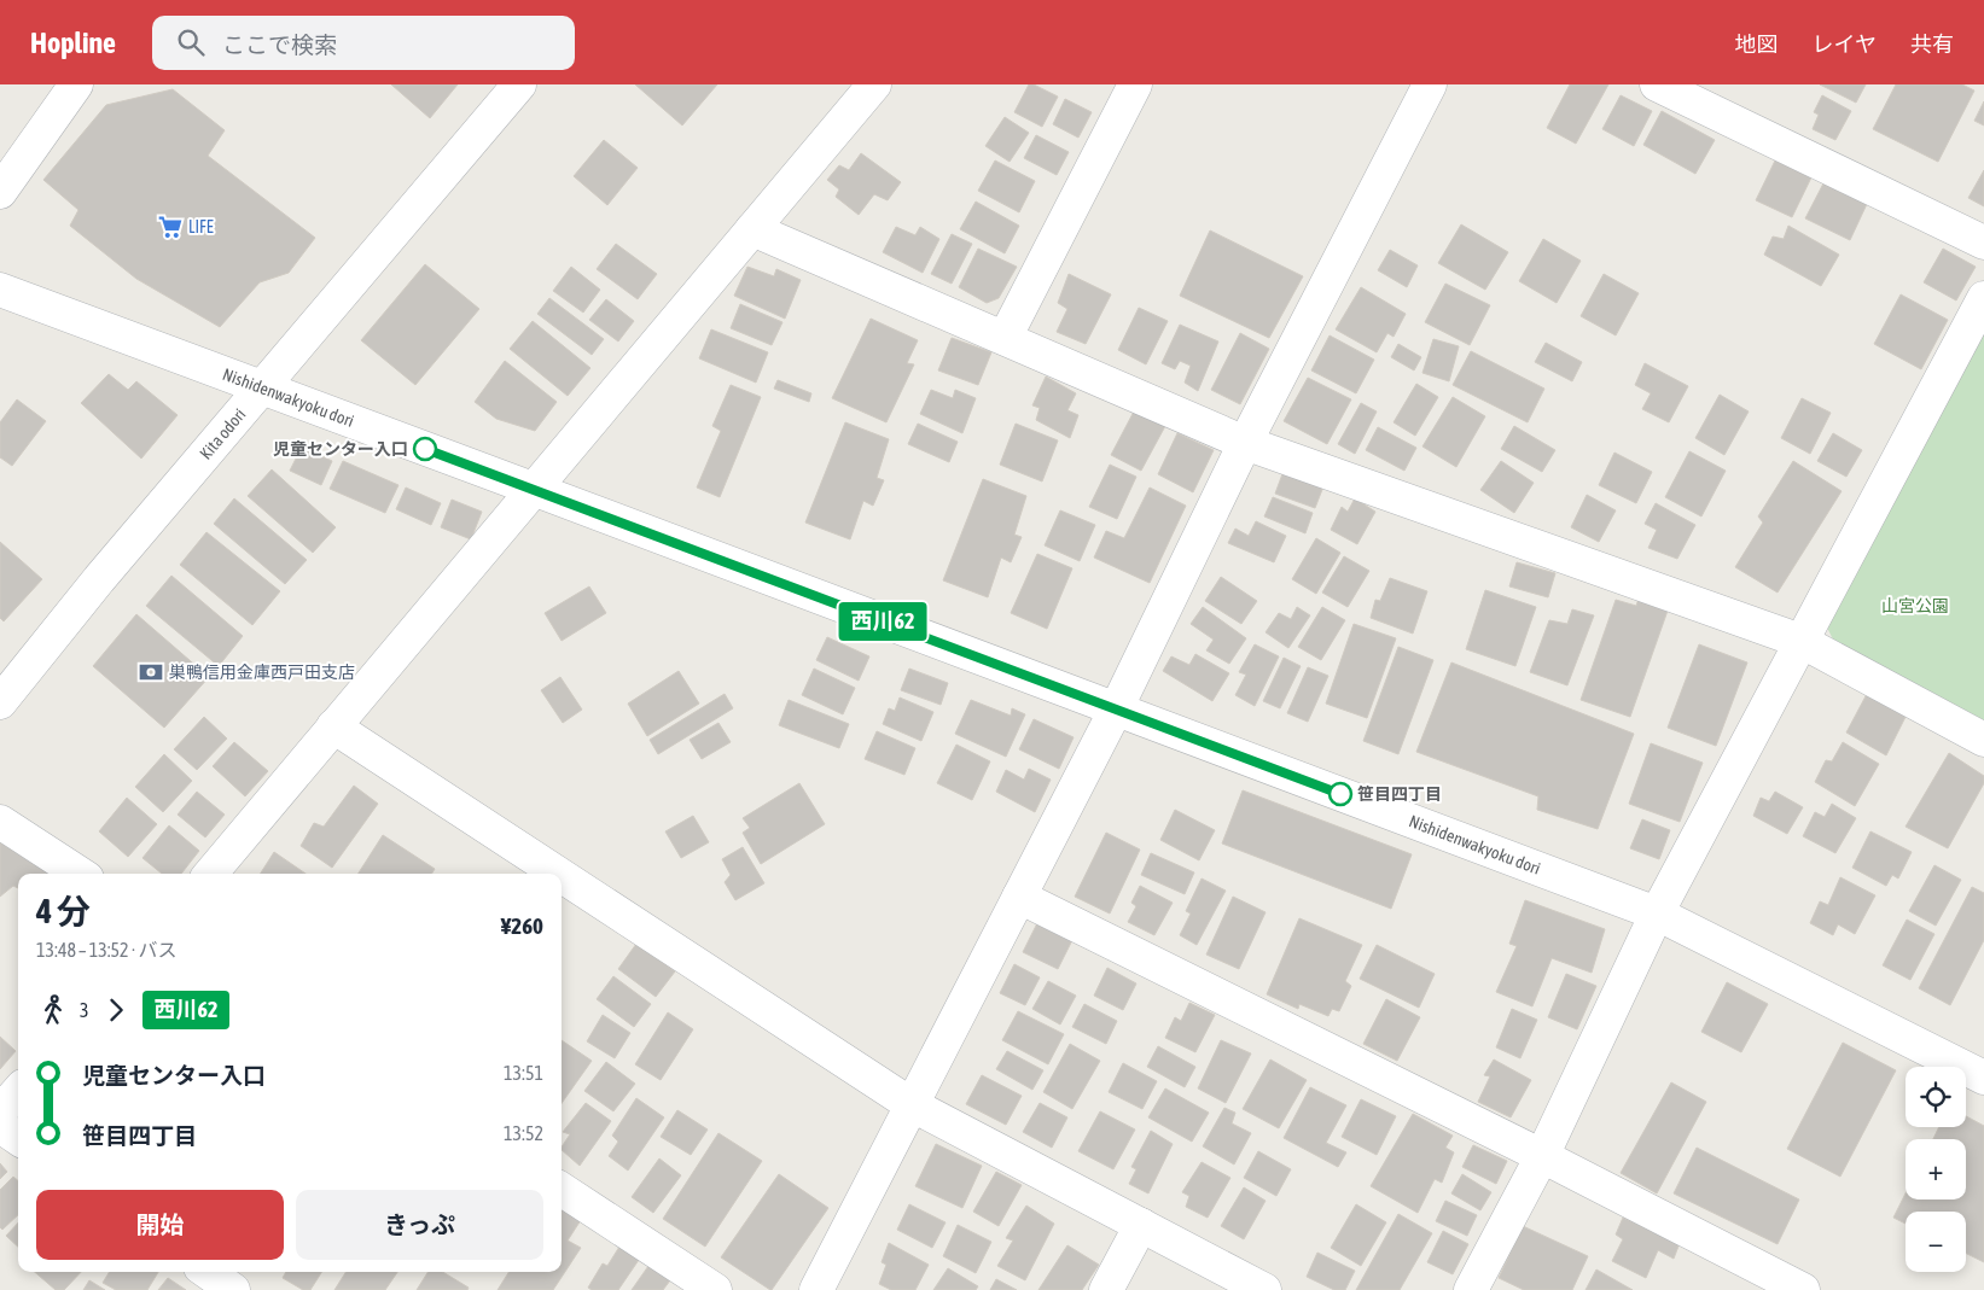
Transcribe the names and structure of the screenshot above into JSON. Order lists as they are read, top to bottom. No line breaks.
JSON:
{"streets":{"street":["Nishidenwakyoku dori","Kita odori"]},"crossings":[["Nishidenwakyoku dori","Kita odori"]],"parks":["山宮公園"],"places":{"supermarket":["LIFE"],"other":["児童センター入口","笹目四丁目"],"bank":["巣鴨信用金庫西戸田支店"]},"lines":["bus line 西川62"],"page":{"header":"Hopline","search":"ここで検索","nav":["地図","レイヤ","共有"],"on_map":"西川62","heading":["4 分","13:48 – 13:52 · バス","¥260"],"legs":["3","西川62"],"list":[{"name":"児童センター入口","value":"13:51"},{"name":"笹目四丁目","value":"13:52"}],"map_buttons":["+","−"],"buttons":["開始","きっぷ"]}}
